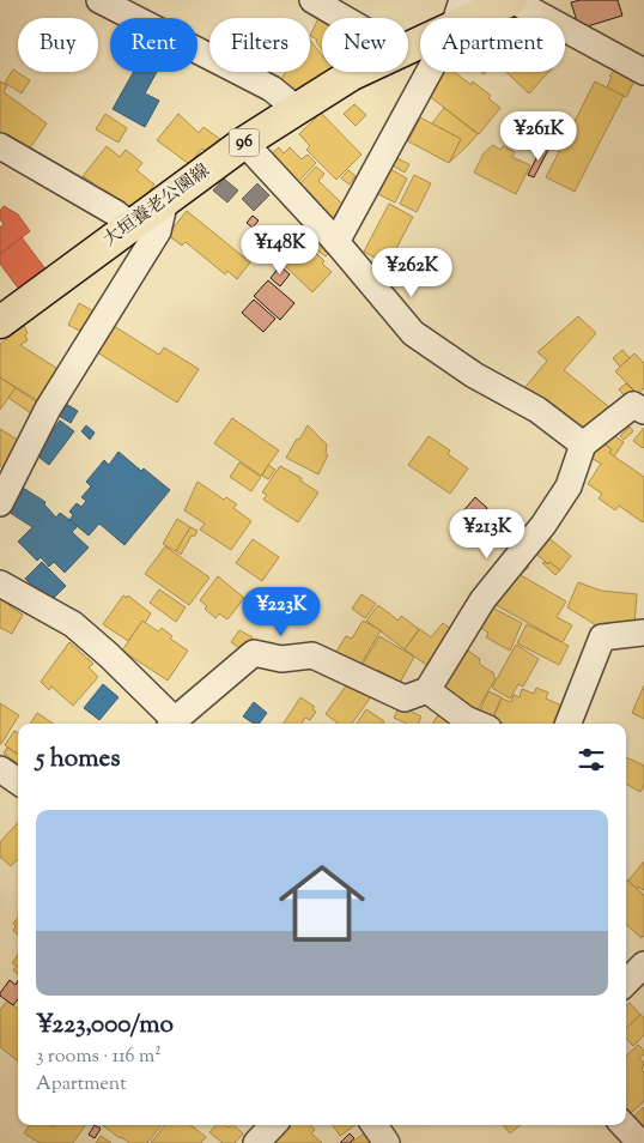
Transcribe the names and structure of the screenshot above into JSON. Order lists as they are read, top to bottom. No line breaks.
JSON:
{"streets":{"main road":["96","大垣養老公園線"]},"page":{"chip":["Buy","Rent","Filters","New","Apartment"],"price":["¥261K","¥148K","¥262K","¥213K","¥223K"],"heading":"5 homes","list":[{"name":"¥223,000/mo","note":"3 rooms · 116 m² · Apartment"}]}}
